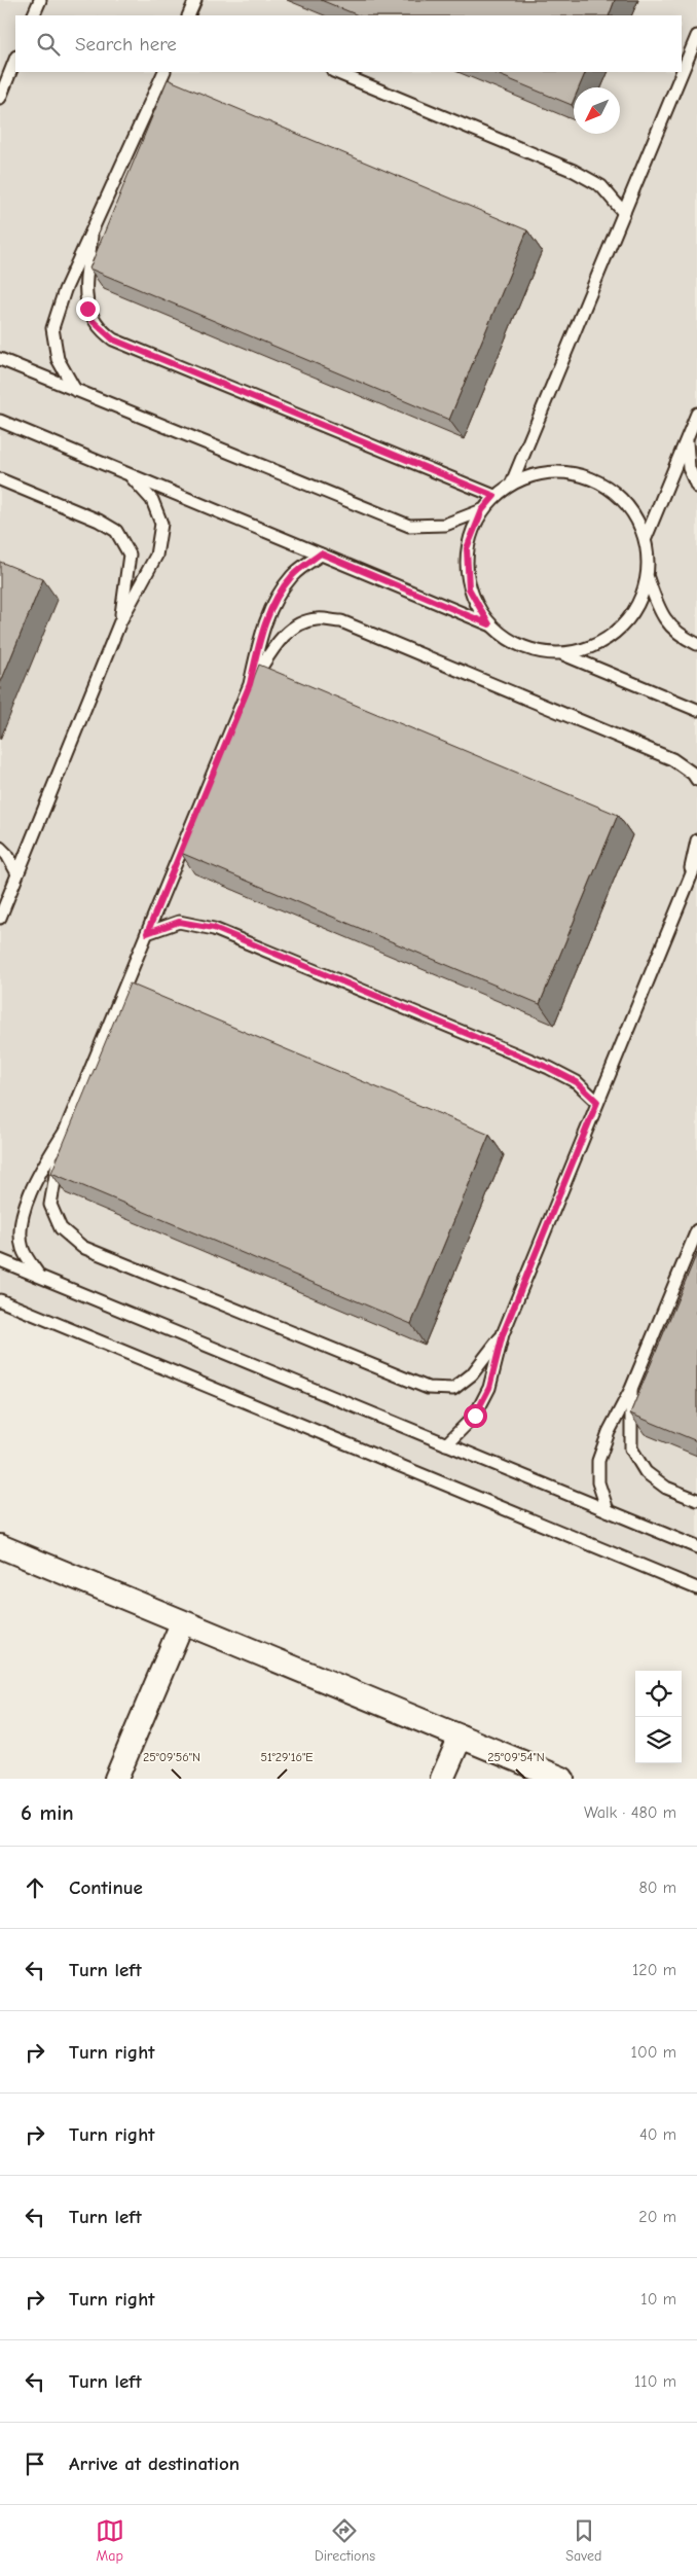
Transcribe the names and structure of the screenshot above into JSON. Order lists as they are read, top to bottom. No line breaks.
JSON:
{"north":"bottom left","page":{"search":"Search here","heading":["6 min","Walk · 480 m"],"list":[["Continue","80 m"],["Turn left","120 m"],["Turn right","100 m"],["Turn right","40 m"],["Turn left","20 m"],["Turn right","10 m"],["Turn left","110 m"],"Arrive at destination"],"nav":["Map","Directions","Saved"]},"coordinates":["25°09'56\"N","25°09'54\"N","51°29'16\"E"]}
